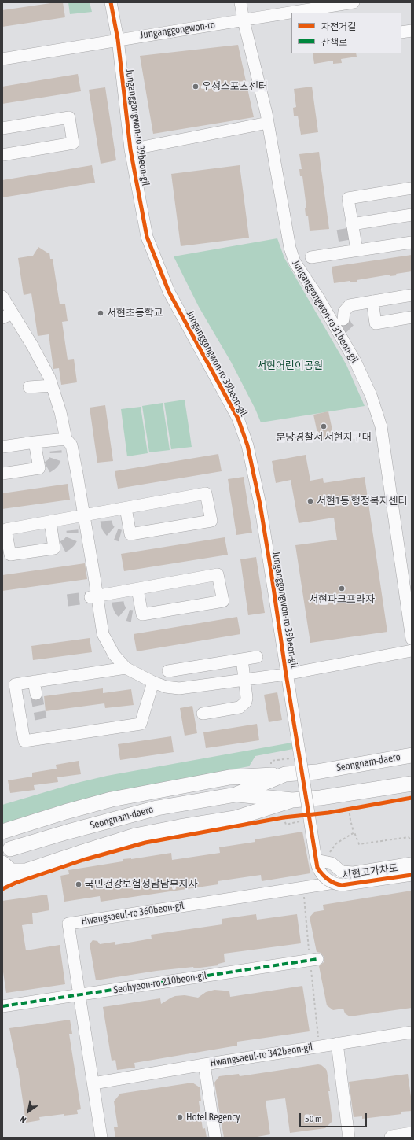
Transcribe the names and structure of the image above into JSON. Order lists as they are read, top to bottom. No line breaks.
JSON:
{"streets":{"main road":["Seongnam-daero"],"street":["Junganggongwon-ro","Junganggongwon-ro 39beon-gil","Junganggongwon-ro 31beon-gil","서현고가차도","Hwangsaeul-ro 360beon-gil","Seohyeon-ro 210beon-gil","Hwangsaeul-ro 342beon-gil"]},"crossings":[["Junganggongwon-ro","Junganggongwon-ro 39beon-gil"],["Junganggongwon-ro","Junganggongwon-ro 31beon-gil"],["Junganggongwon-ro 39beon-gil","서현고가차도"],["Hwangsaeul-ro 360beon-gil","Seohyeon-ro 210beon-gil"],["Hwangsaeul-ro 360beon-gil","Hwangsaeul-ro 342beon-gil"]],"parks":["서현어린이공원"],"places":["우성스포츠센터","서현초등학교","분당경찰서 서현지구대","서현1동 행정복지센터","서현파크프라자","국민건강보험성남남부지사","Hotel Regency"],"legend":["자전거길","산책로"],"scale_bar":"50 m","north":"bottom left"}
